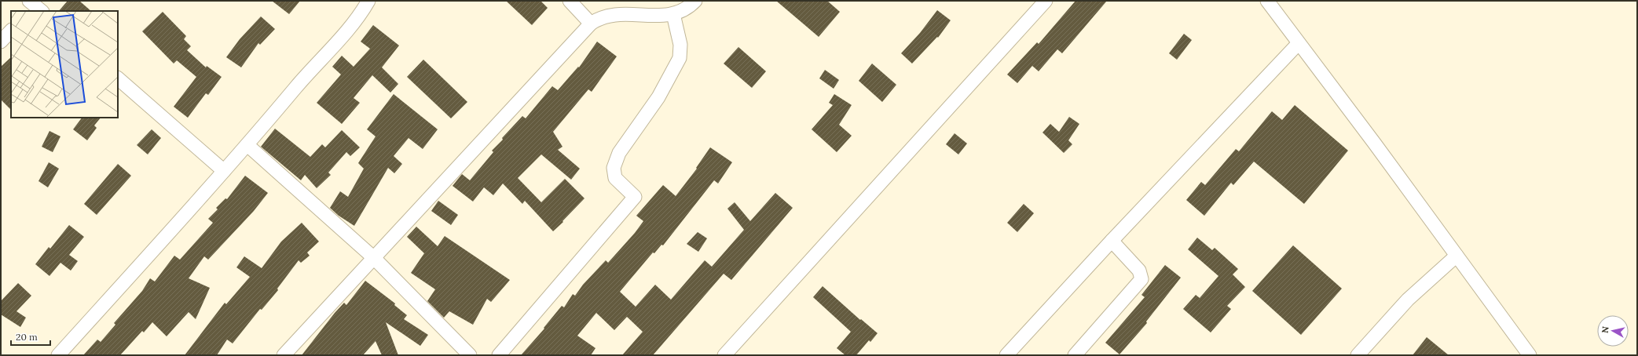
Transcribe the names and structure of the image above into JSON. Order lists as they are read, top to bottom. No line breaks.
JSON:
{"scale_bar":"20 m","north":"left"}
